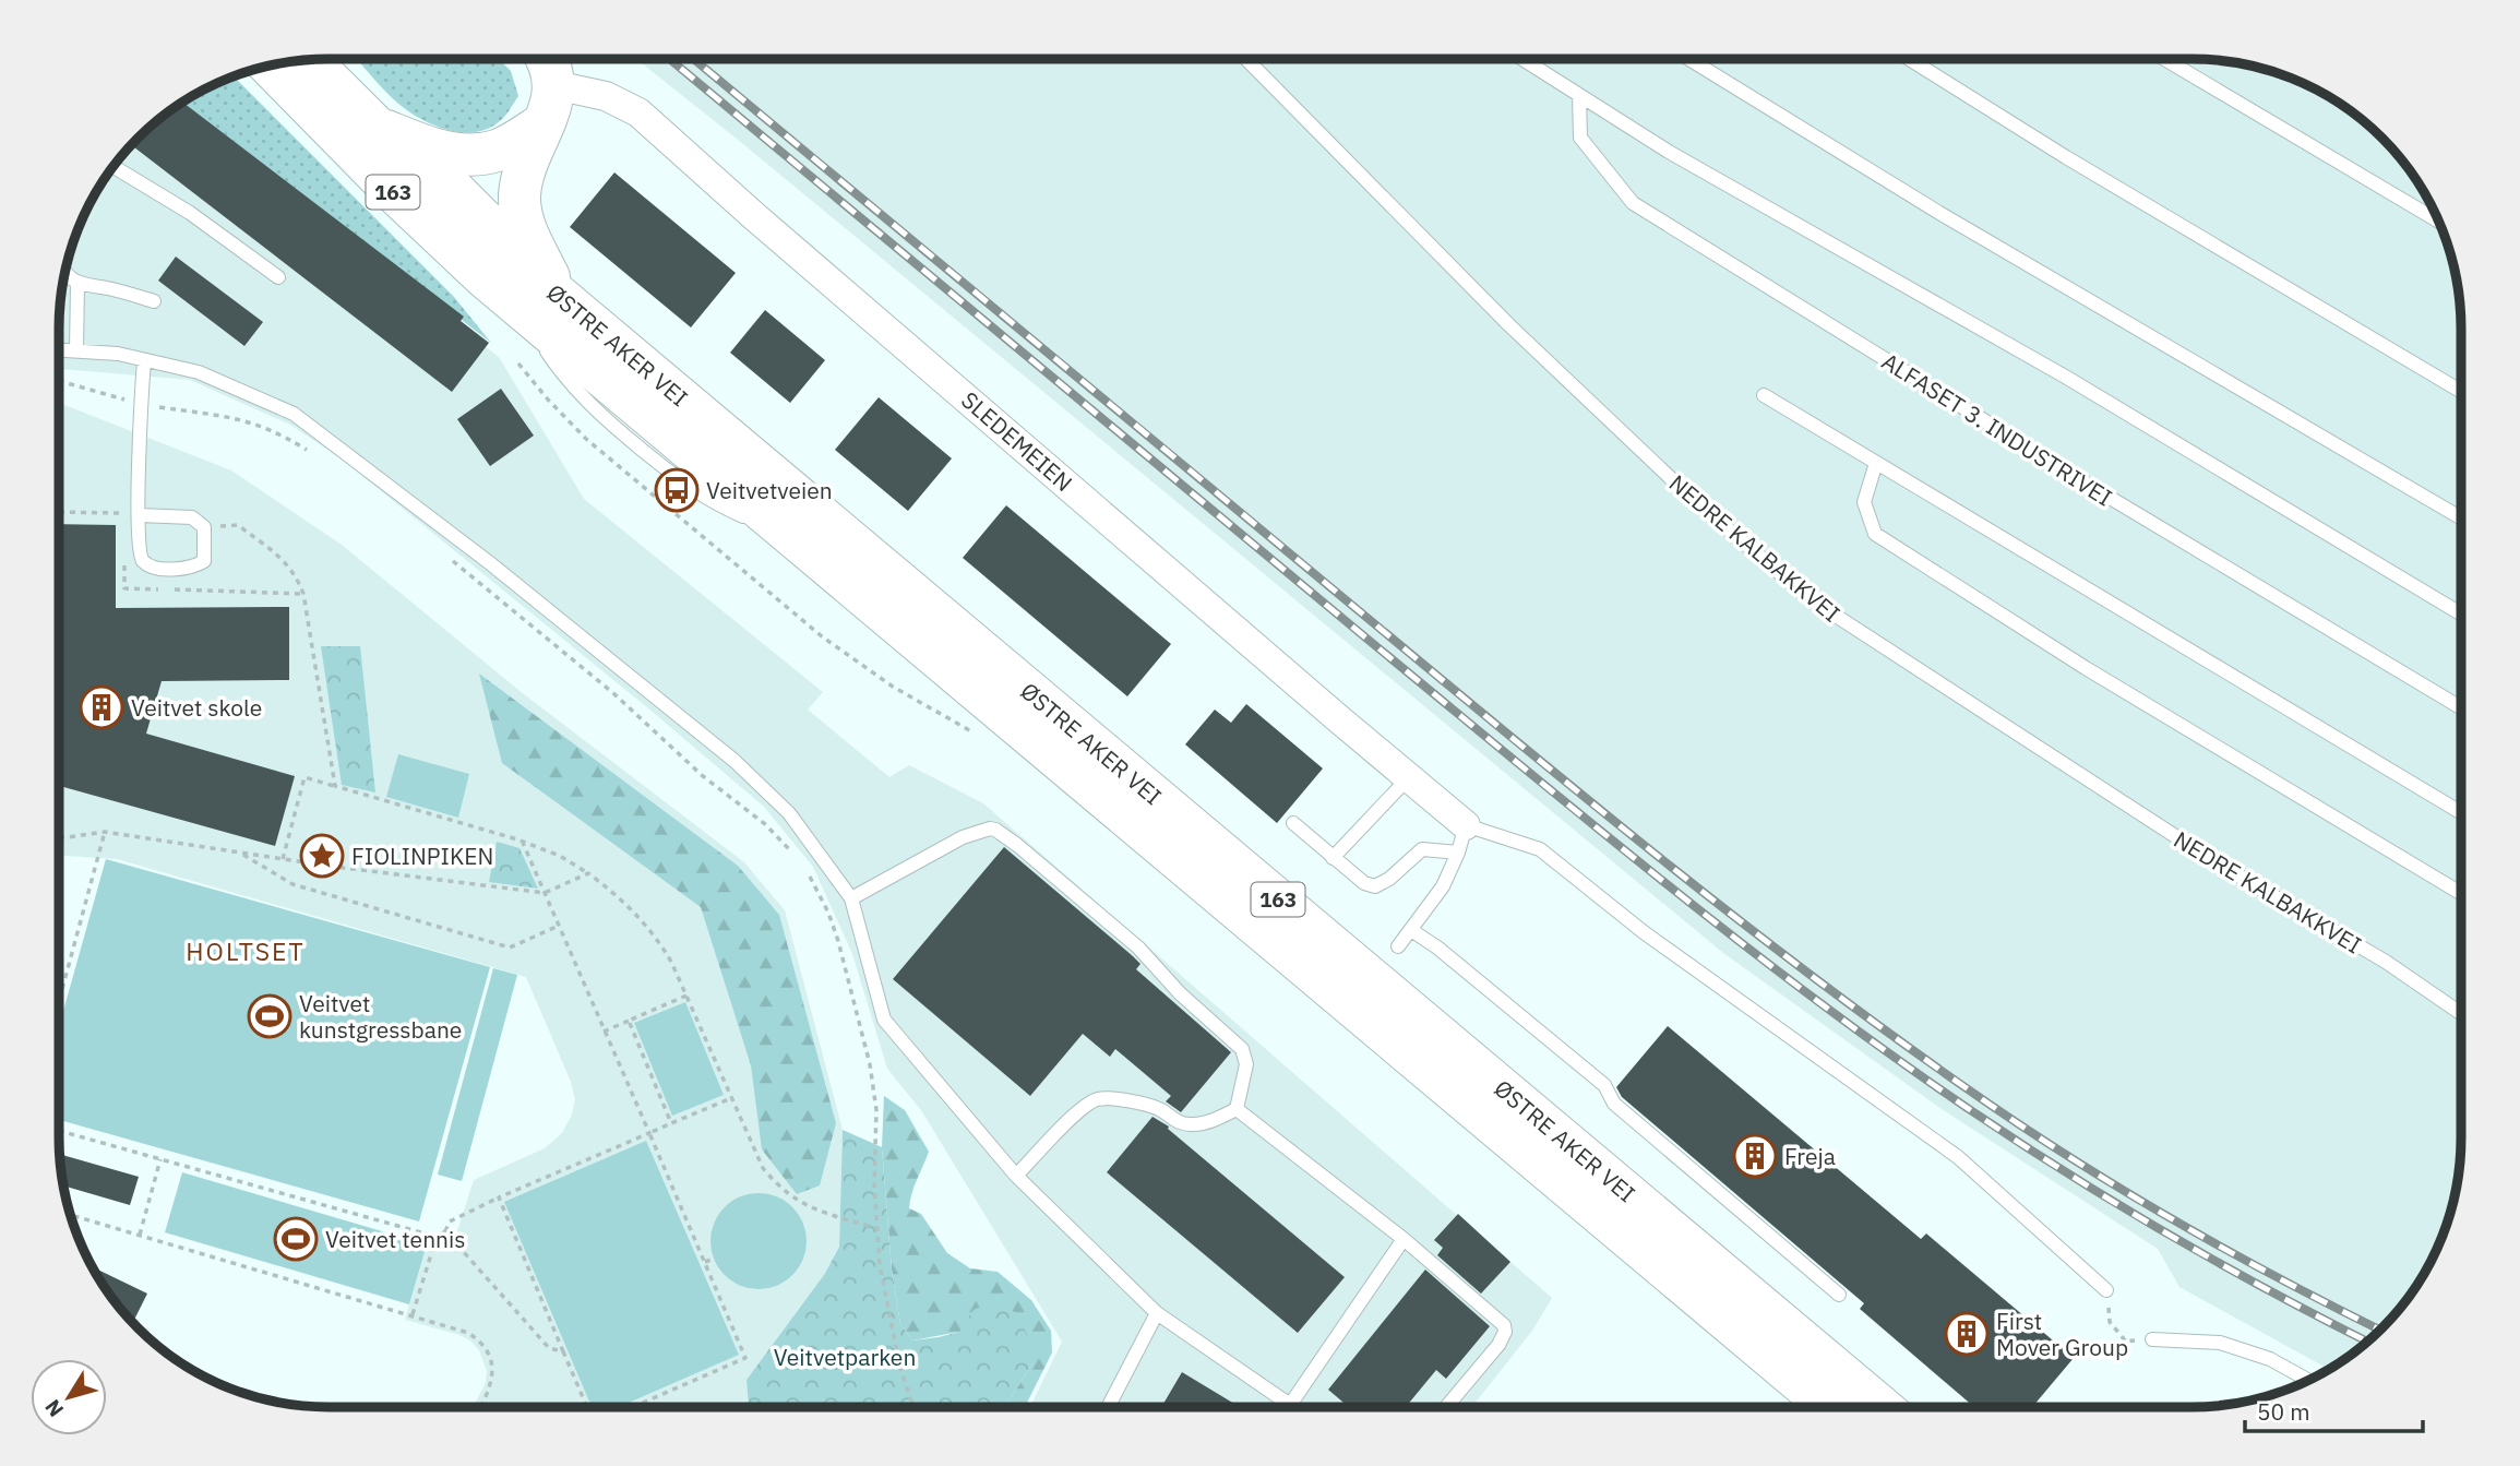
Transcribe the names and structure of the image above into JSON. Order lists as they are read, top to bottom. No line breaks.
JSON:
{"streets":{"highway":["163","ØSTRE AKER VEI"],"street":["SLEDEMEIEN"],"lane":["ALFASET 3. INDUSTRIVEI","NEDRE KALBAKKVEI"]},"crossings":[["163","ØSTRE AKER VEI"],["163","SLEDEMEIEN"]],"districts":["HOLTSET"],"parks":["Veitvetparken"],"places":{"bus stop":["Veitvetveien"],"building":["Veitvet skole","Freja","First Mover Group"],"place":["FIOLINPIKEN"],"sports":["Veitvet kunstgressbane","Veitvet tennis"]},"scale_bar":"50 m","north":"bottom left"}
